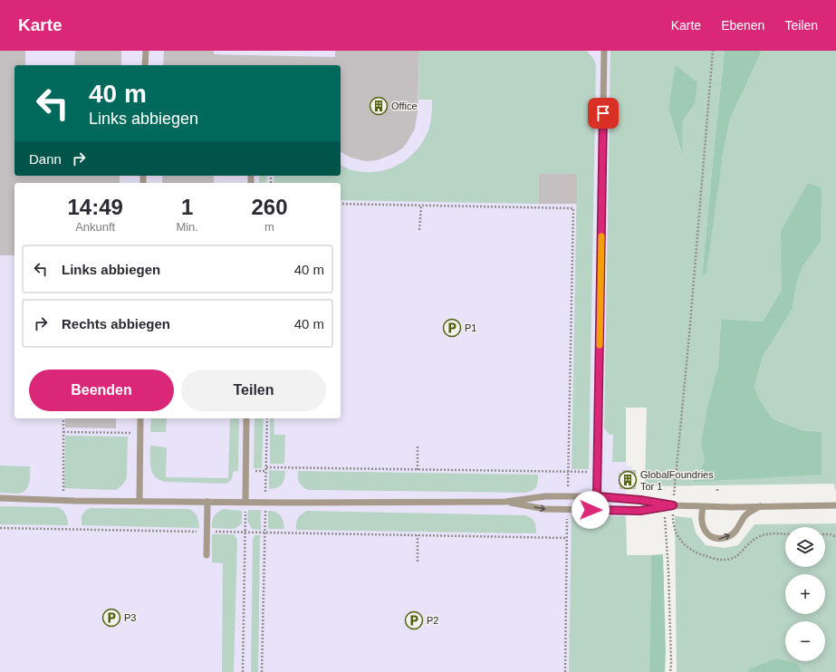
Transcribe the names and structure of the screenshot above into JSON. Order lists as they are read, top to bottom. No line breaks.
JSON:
{"places":{"building":["Office","GlobalFoundries Tor 1"],"parking":["P1","P3","P2"]},"page":{"header":"Karte","nav":["Karte","Ebenen","Teilen"],"turn":["40 m","Links abbiegen"],"then":"Dann","eta":["14:49","Ankunft","1","Min.","260","m"],"list":[{"name":"Links abbiegen","value":"40 m"},{"name":"Rechts abbiegen","value":"40 m"}],"buttons":["Beenden","Teilen"],"map_buttons":["+","−"]}}
